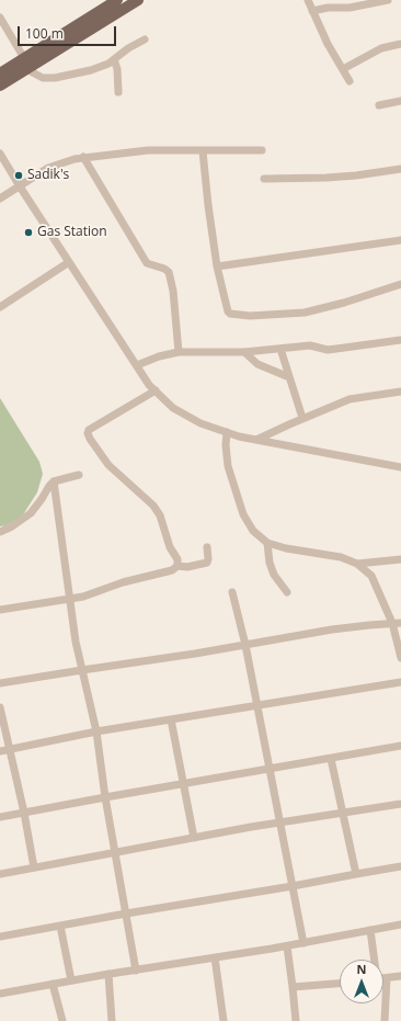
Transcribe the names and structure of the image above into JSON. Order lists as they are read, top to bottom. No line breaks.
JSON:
{"places":["Sadik's","Gas Station"],"scale_bar":"100 m","north":"top"}
